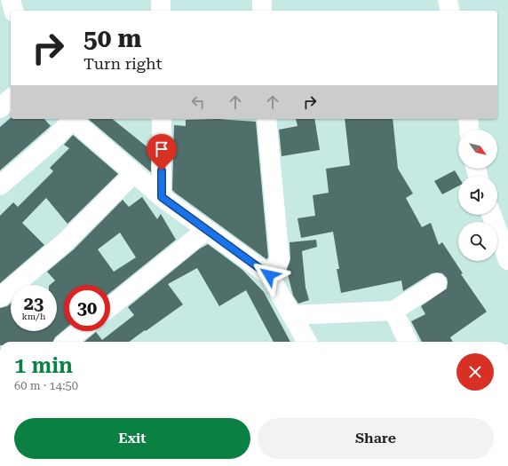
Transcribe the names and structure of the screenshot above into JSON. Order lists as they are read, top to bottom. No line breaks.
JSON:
{"north":"bottom right","page":{"turn":["50 m","Turn right"],"speed":"23 km/h","limit":"30","heading":["1 min","60 m · 14:50"],"buttons":["Exit","Share"]}}
